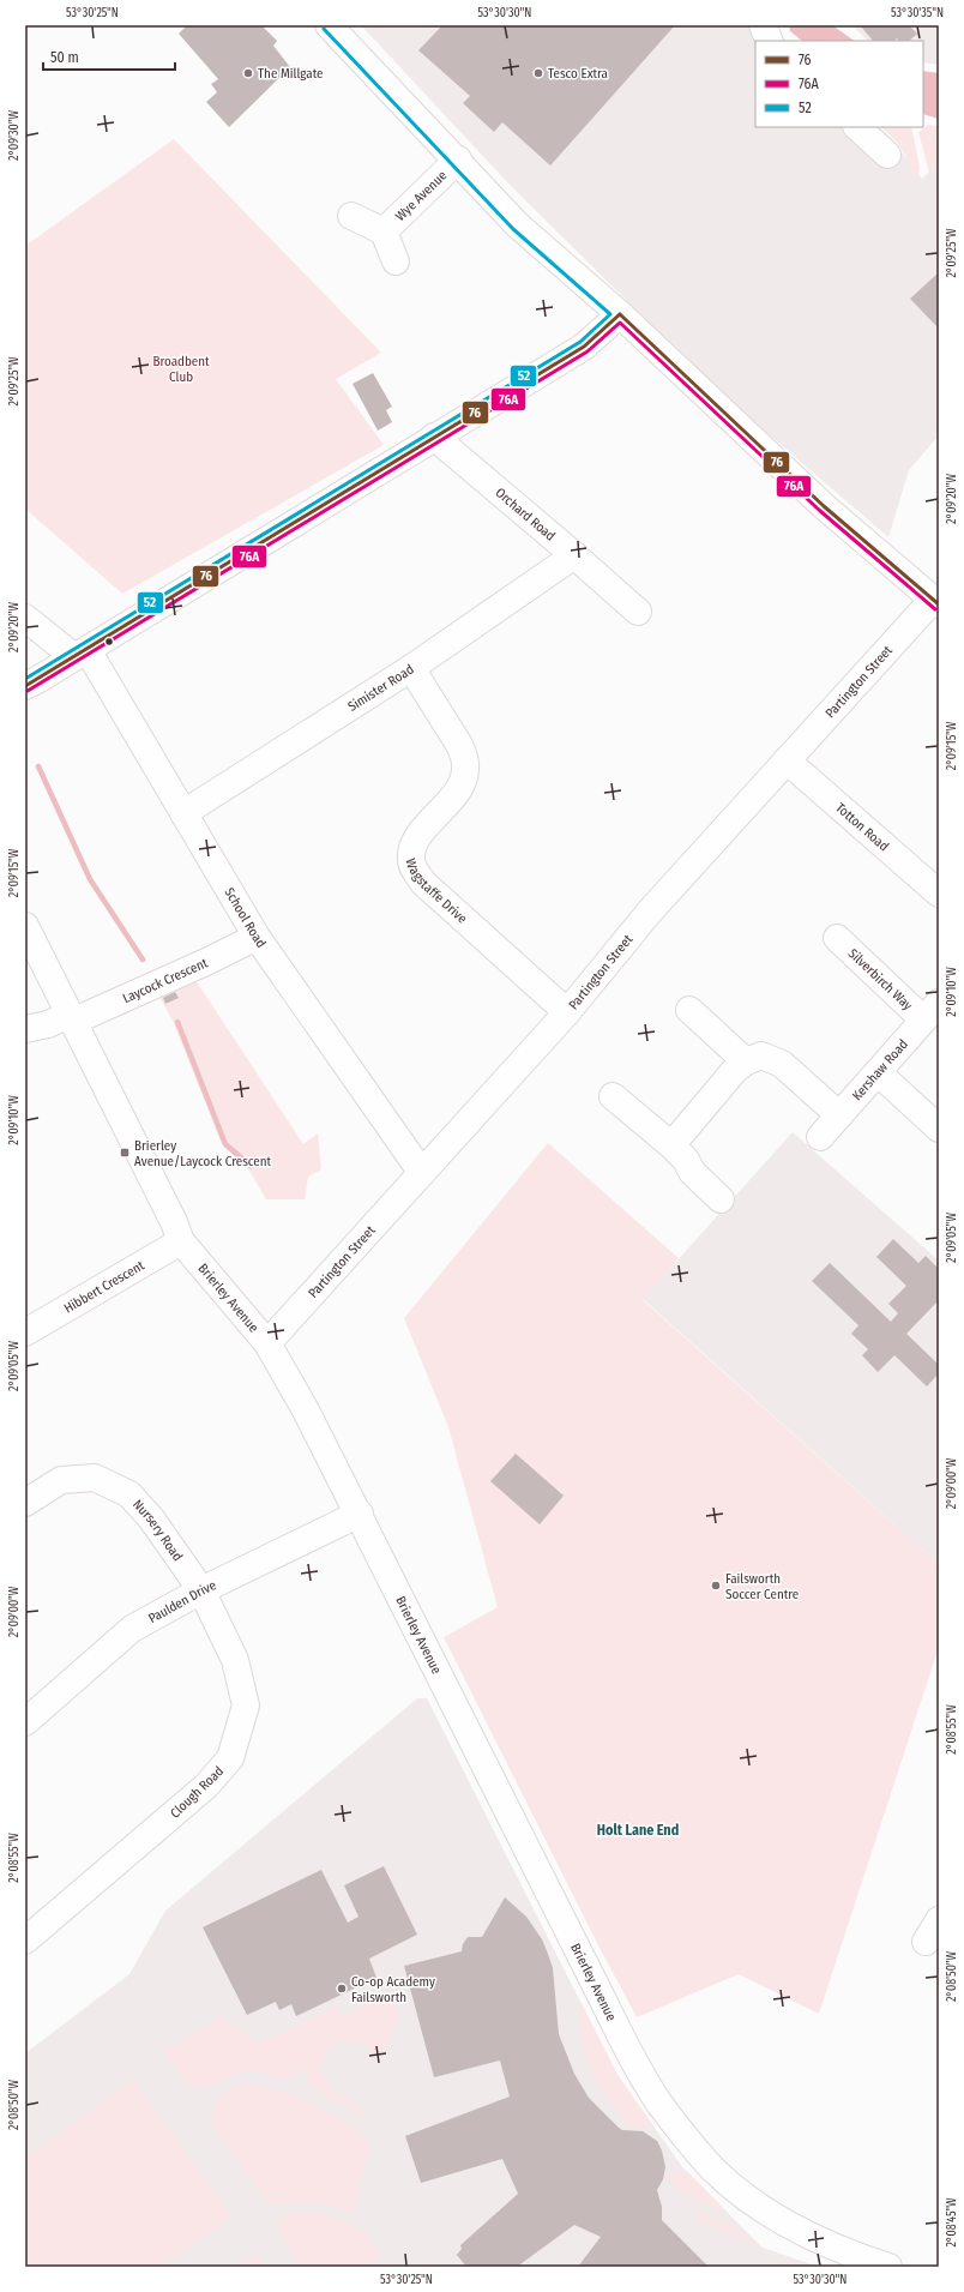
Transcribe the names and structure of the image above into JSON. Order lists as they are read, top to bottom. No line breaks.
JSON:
{"streets":{"street":["Wye Avenue","Orchard Road","Partington Street","Simister Road","Totton Road","Wagstaffe Drive","School Road","Silverbirch Way","Laycock Crescent","Kershaw Road","Hibbert Crescent","Brierley Avenue","Nursery Road","Paulden Drive","Clough Road"]},"crossings":[["Orchard Road","Simister Road"],["Partington Street","Totton Road"],["Partington Street","Wagstaffe Drive"],["Partington Street","School Road"],["Partington Street","Brierley Avenue"],["Simister Road","Wagstaffe Drive"],["Simister Road","School Road"],["School Road","Laycock Crescent"],["Silverbirch Way","Kershaw Road"],["Laycock Crescent","Brierley Avenue"],["Hibbert Crescent","Brierley Avenue"],["Brierley Avenue","Paulden Drive"],["Nursery Road","Paulden Drive"],["Nursery Road","Clough Road"],["Paulden Drive","Clough Road"]],"districts":["Holt Lane End"],"parks":["Broadbent Club"],"places":{"other":["The Millgate","Tesco Extra","Failsworth Soccer Centre","Co-op Academy Failsworth"],"transit":["Brierley Avenue/Laycock Crescent"]},"lines":["transit line 52","transit line 76","transit line 76A"],"legend":["76","76A","52"],"scale_bar":"50 m","coordinates":["53°30'25\"N","53°30'30\"N","53°30'35\"N","2°09'30\"W","2°09'25\"W","2°09'20\"W","2°09'15\"W","2°09'10\"W","2°09'05\"W","2°09'00\"W","2°08'55\"W","2°08'50\"W","2°08'45\"W"]}
